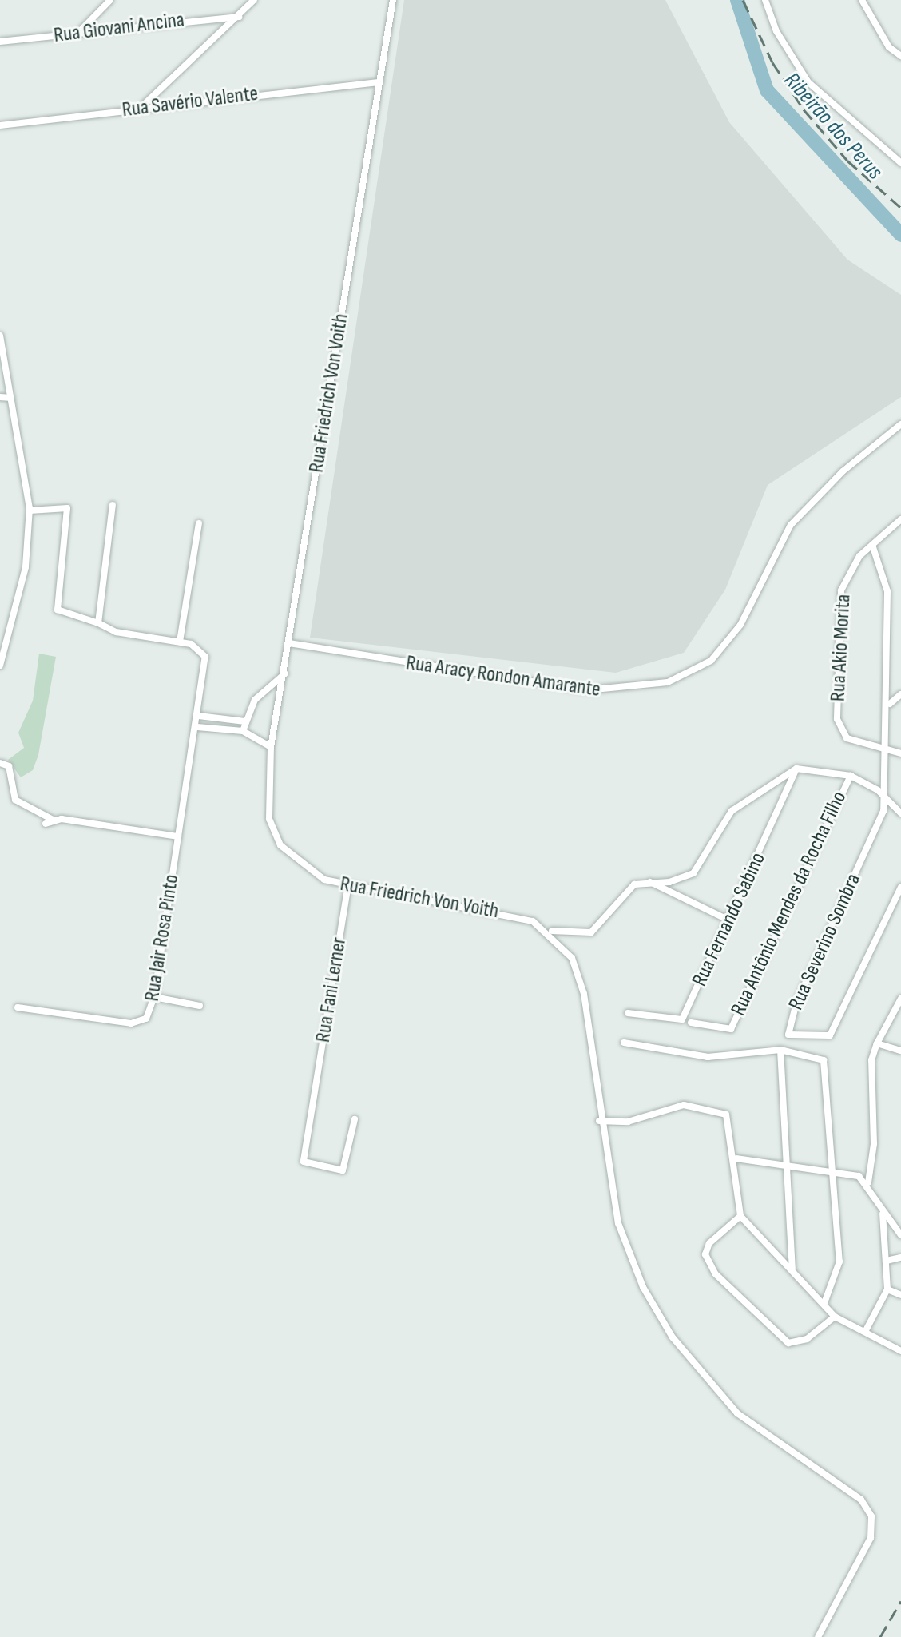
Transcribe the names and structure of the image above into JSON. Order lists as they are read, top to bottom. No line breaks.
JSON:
{"streets":{"street":["Rua Giovani Ancina","Rua Savério Valente","Rua Friedrich Von Voith","Rua Akio Morita","Rua Aracy Rondon Amarante","Rua Antônio Mendes da Rocha Filho","Rua Fernando Sabino","Rua Jair Rosa Pinto","Rua Severino Sombra","Rua Fani Lerner"]},"crossings":[["Rua Savério Valente","Rua Friedrich Von Voith"],["Rua Friedrich Von Voith","Rua Aracy Rondon Amarante"],["Rua Friedrich Von Voith","Rua Fani Lerner"]],"water":["Ribeirão dos Perus"]}
